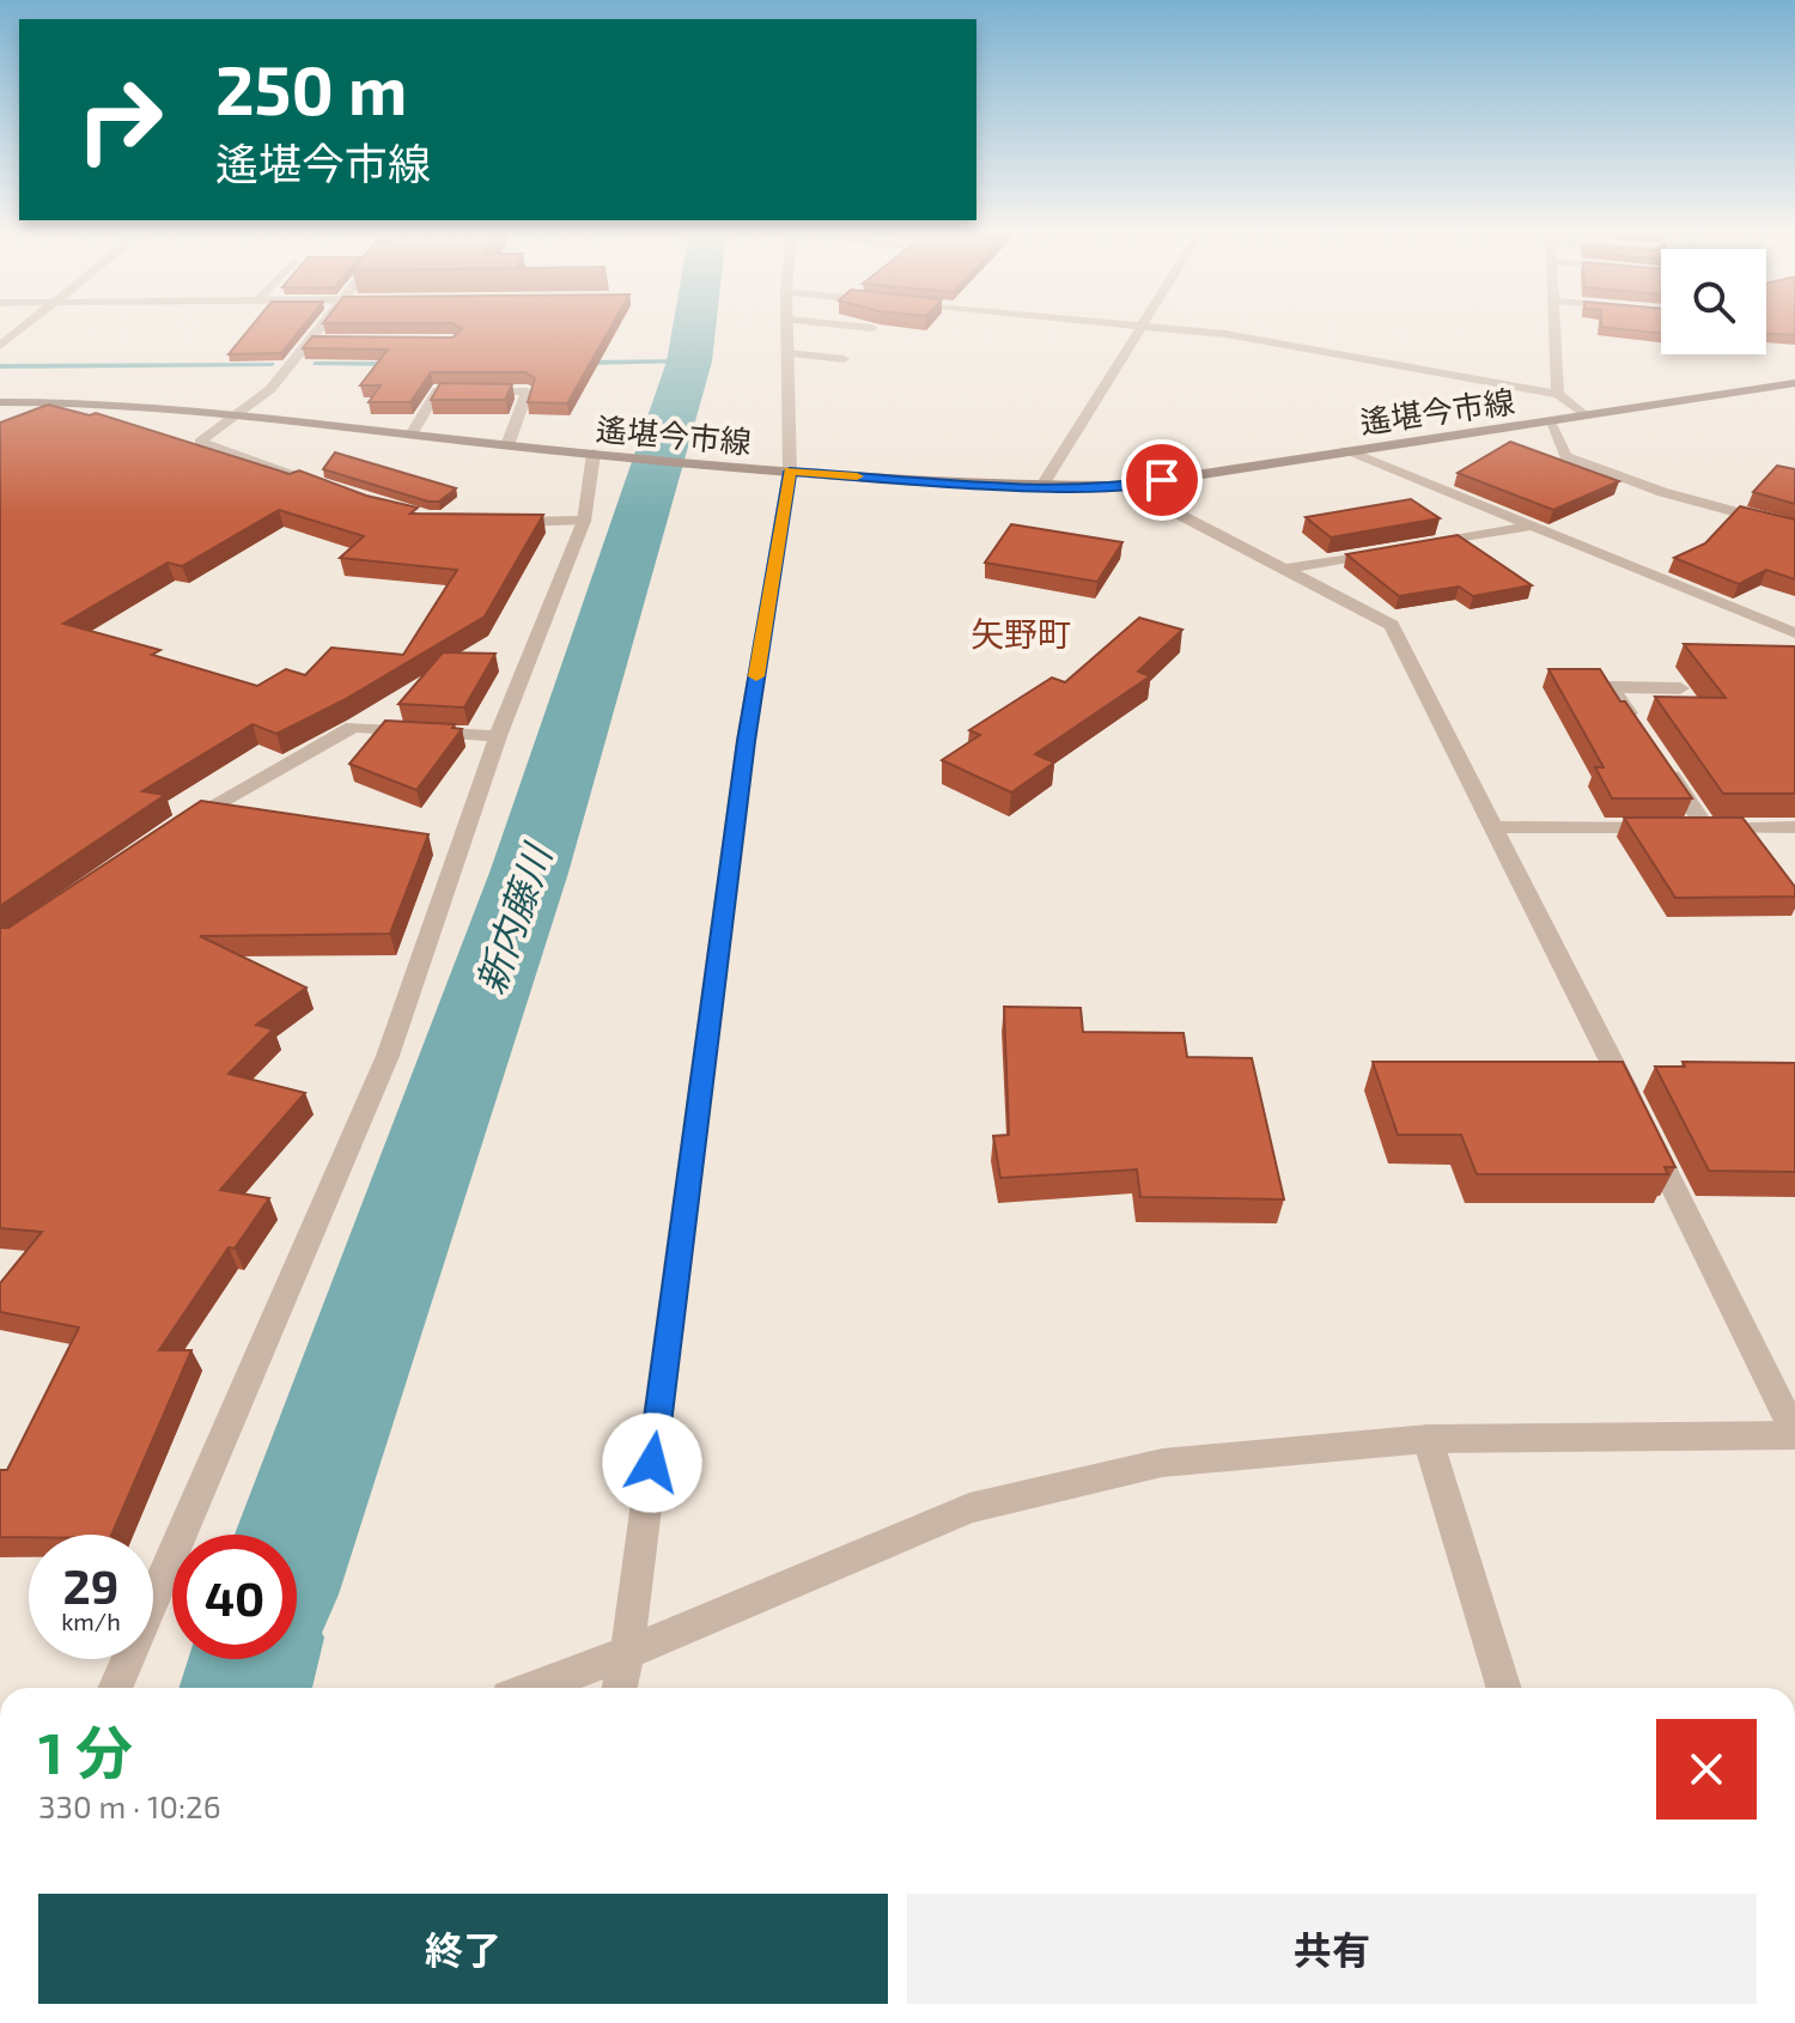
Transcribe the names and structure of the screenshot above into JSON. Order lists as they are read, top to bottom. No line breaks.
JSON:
{"streets":{"main road":["遙堪今市線"]},"districts":["矢野町"],"water":["新内藤川"],"page":{"turn":["250 m","遙堪今市線"],"speed":"29 km/h","limit":"40","heading":["1 分","330 m · 10:26"],"buttons":["終了","共有"]}}
